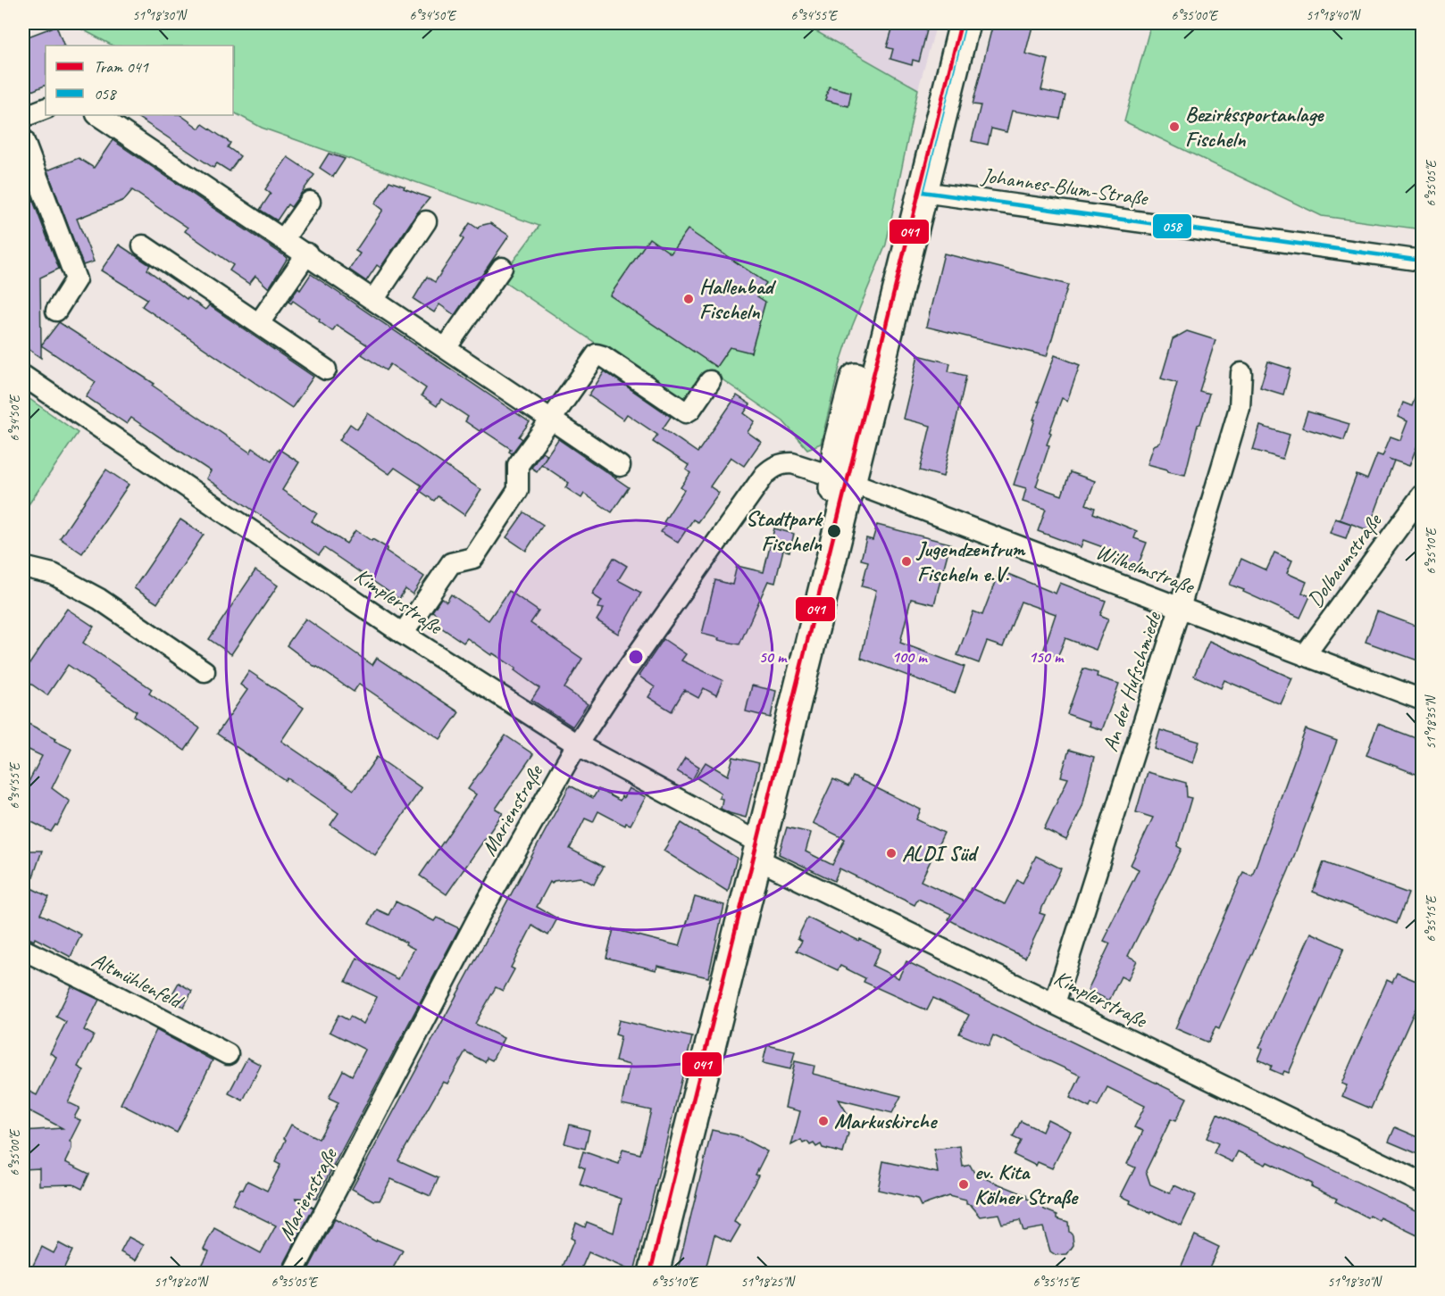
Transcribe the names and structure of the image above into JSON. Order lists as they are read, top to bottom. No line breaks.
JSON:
{"streets":{"street":["Johannes-Blum-Straße","Dolbaumstraße","Wilhelmstraße","Kimplerstraße","An der Hufschmiede","Marienstraße","Altmühlenfeld"]},"crossings":[["Dolbaumstraße","Wilhelmstraße"],["Wilhelmstraße","An der Hufschmiede"],["Wilhelmstraße","Marienstraße"],["Kimplerstraße","An der Hufschmiede"],["Kimplerstraße","Marienstraße"]],"places":["Bezirkssportanlage Fischeln","Hallenbad Fischeln","Stadtpark Fischeln","Jugendzentrum Fischeln e.V.","ALDI Süd","Markuskirche","ev. Kita Kölner Straße"],"lines":["tram line 041","transit line 058"],"legend":["Tram 041","058"],"coordinates":["51°18'30\"N","6°34'50\"E","6°34'55\"E","6°35'00\"E","51°18'40\"N","6°35'05\"E","6°35'10\"E","51°18'35\"N","6°35'15\"E","51°18'20\"N","51°18'25\"N"],"rings":["50 m","100 m","150 m"]}
